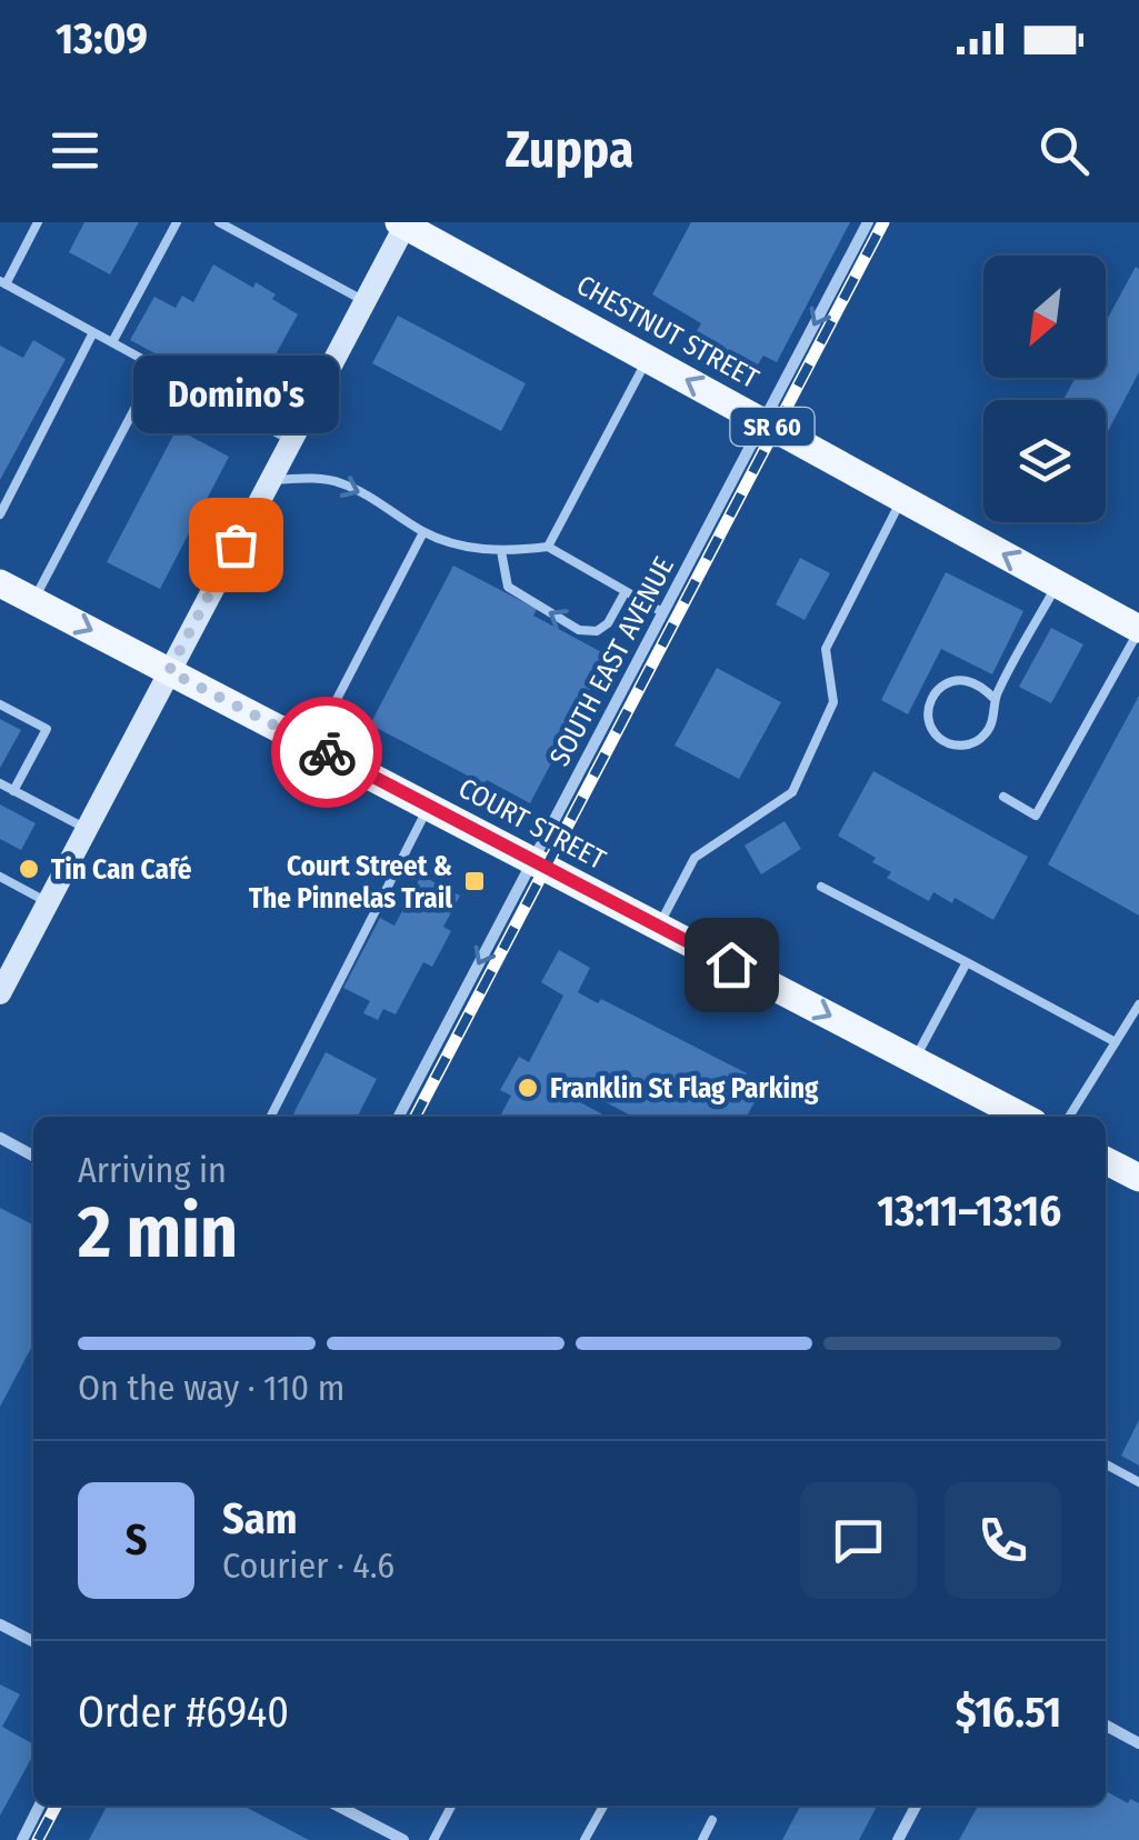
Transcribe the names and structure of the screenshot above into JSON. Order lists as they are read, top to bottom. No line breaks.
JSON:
{"streets":{"main road":["CHESTNUT STREET","SR 60","COURT STREET"],"street":["SOUTH EAST AVENUE"]},"crossings":[["CHESTNUT STREET","SOUTH EAST AVENUE"],["SOUTH EAST AVENUE","COURT STREET"]],"one_way":["CHESTNUT STREET","SOUTH EAST AVENUE","COURT STREET"],"places":{"other":["Domino's","Tin Can Café","Franklin St Flag Parking"],"transit":["Court Street & The Pinnelas Trail"]},"north":"bottom left","page":{"status":"13:09","header":"Zuppa","bubble":"Domino's","heading":["2 min","Arriving in","13:11–13:16"],"panel":["Sam","Courier · 4.6","Order #6940","$16.51"],"bar":"On the way · 110 m","round":"S"}}
